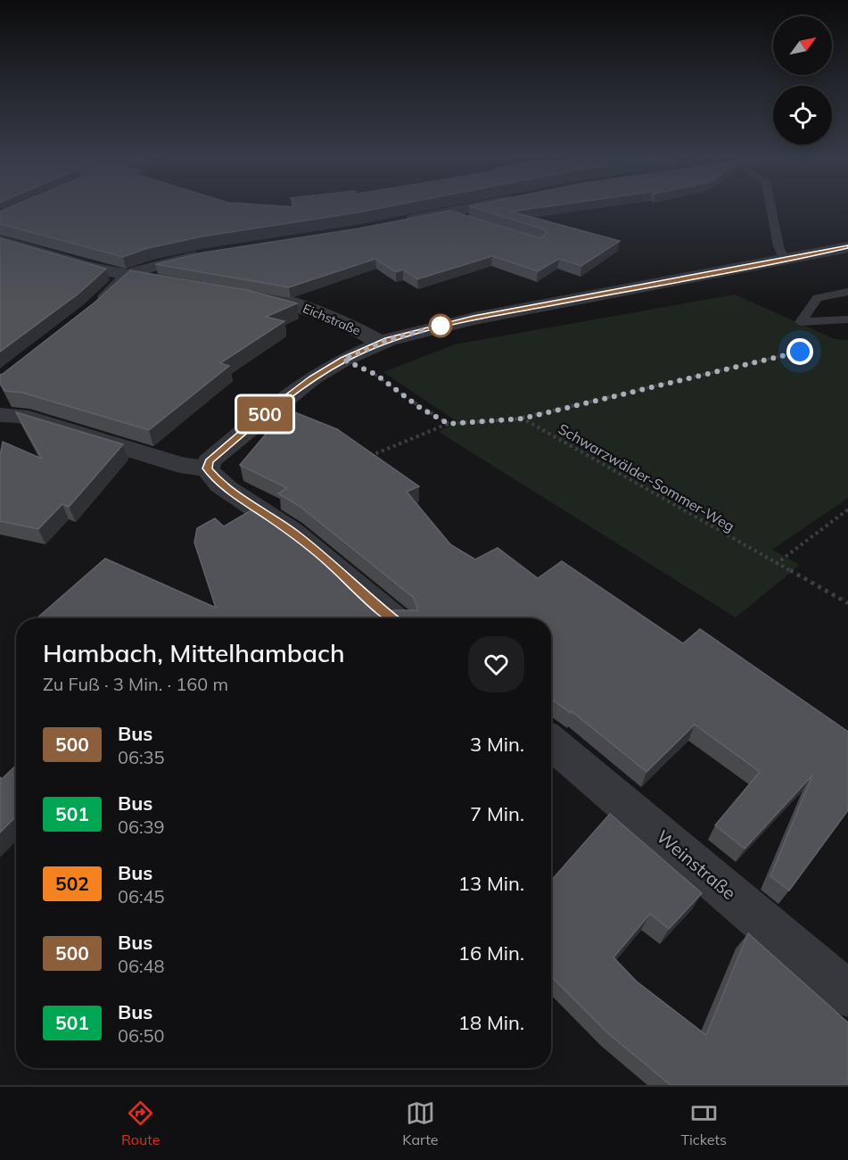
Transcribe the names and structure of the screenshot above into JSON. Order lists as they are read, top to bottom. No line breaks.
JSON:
{"streets":{"street":["Eichstraße","Weinstraße"],"path":["Schwarzwälder-Sommer-Weg"]},"lines":["bus line 500"],"north":"top right","page":{"on_map":"500","heading":["Hambach, Mittelhambach","Zu Fuß · 3 Min. · 160 m"],"list":[{"mark":"500","name":"Bus","note":"06:35","value":"3 Min."},{"mark":"501","name":"Bus","note":"06:39","value":"7 Min."},{"mark":"502","name":"Bus","note":"06:45","value":"13 Min."},{"mark":"500","name":"Bus","note":"06:48","value":"16 Min."},{"mark":"501","name":"Bus","note":"06:50","value":"18 Min."}],"tabs":["Route","Karte","Tickets"]}}
